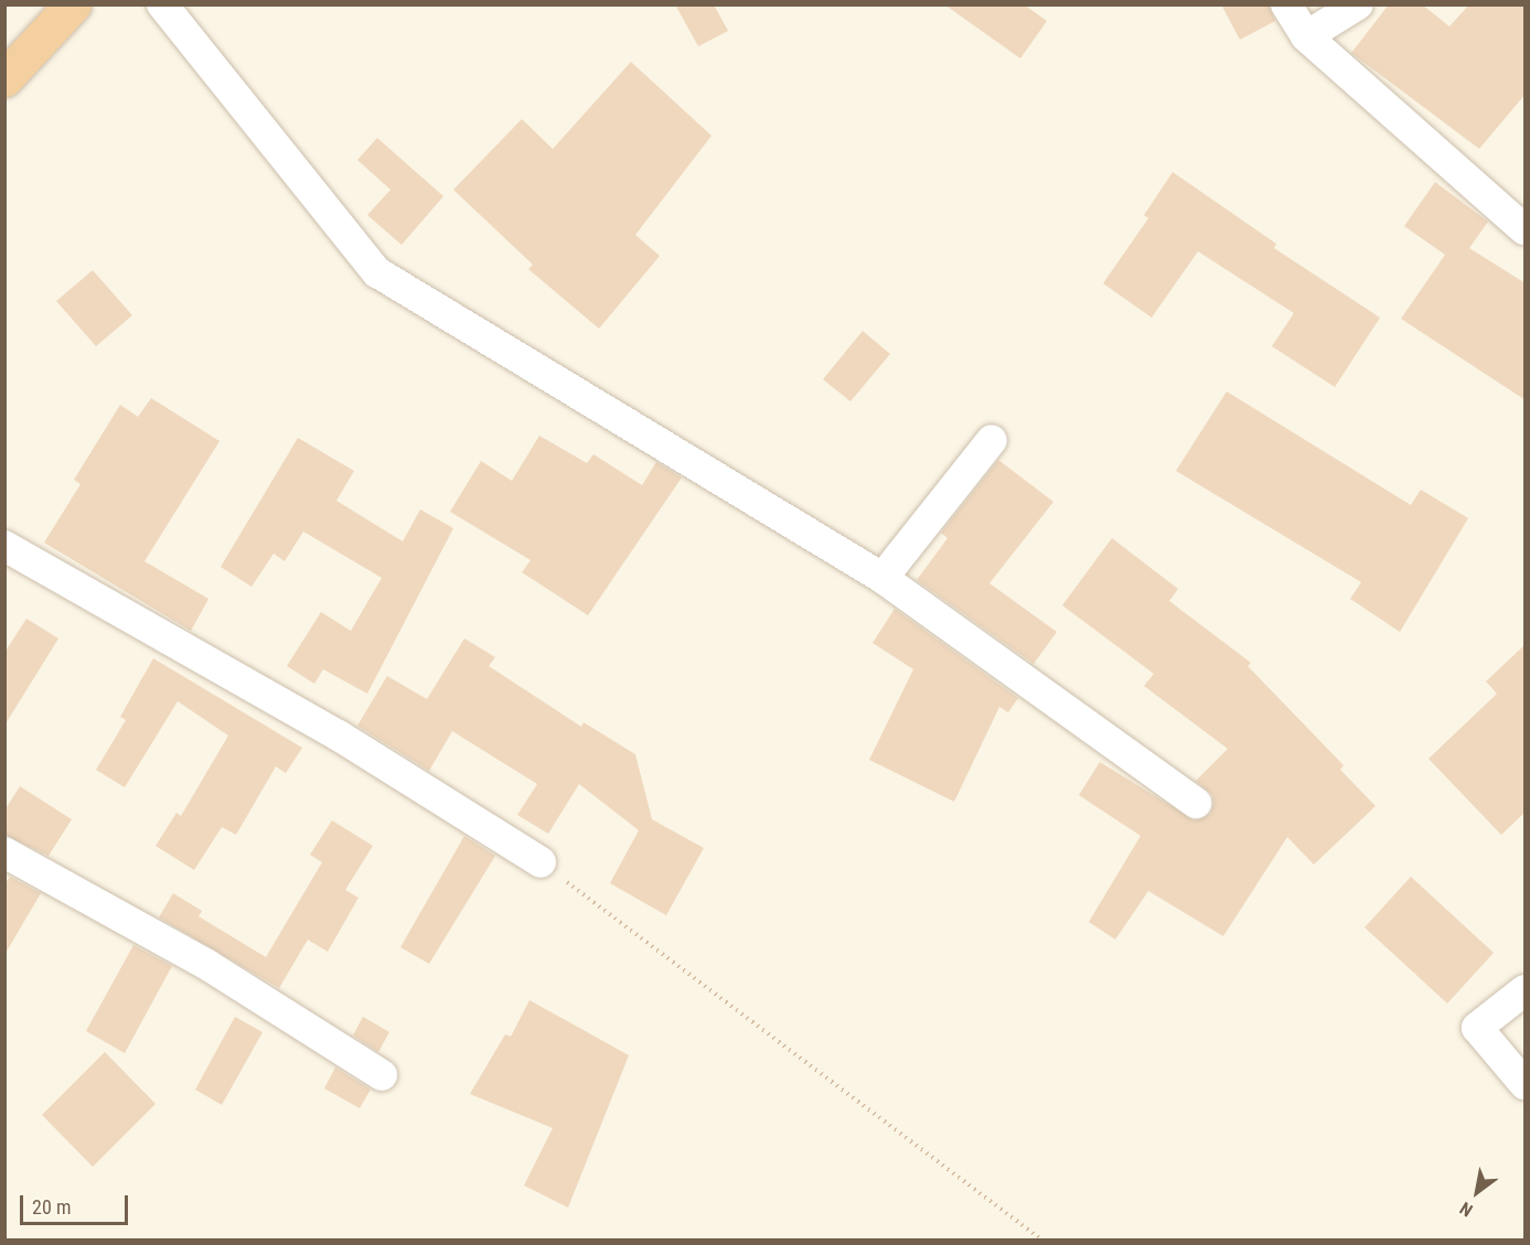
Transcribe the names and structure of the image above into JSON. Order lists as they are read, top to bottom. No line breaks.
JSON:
{"scale_bar":"20 m","north":"bottom left"}
